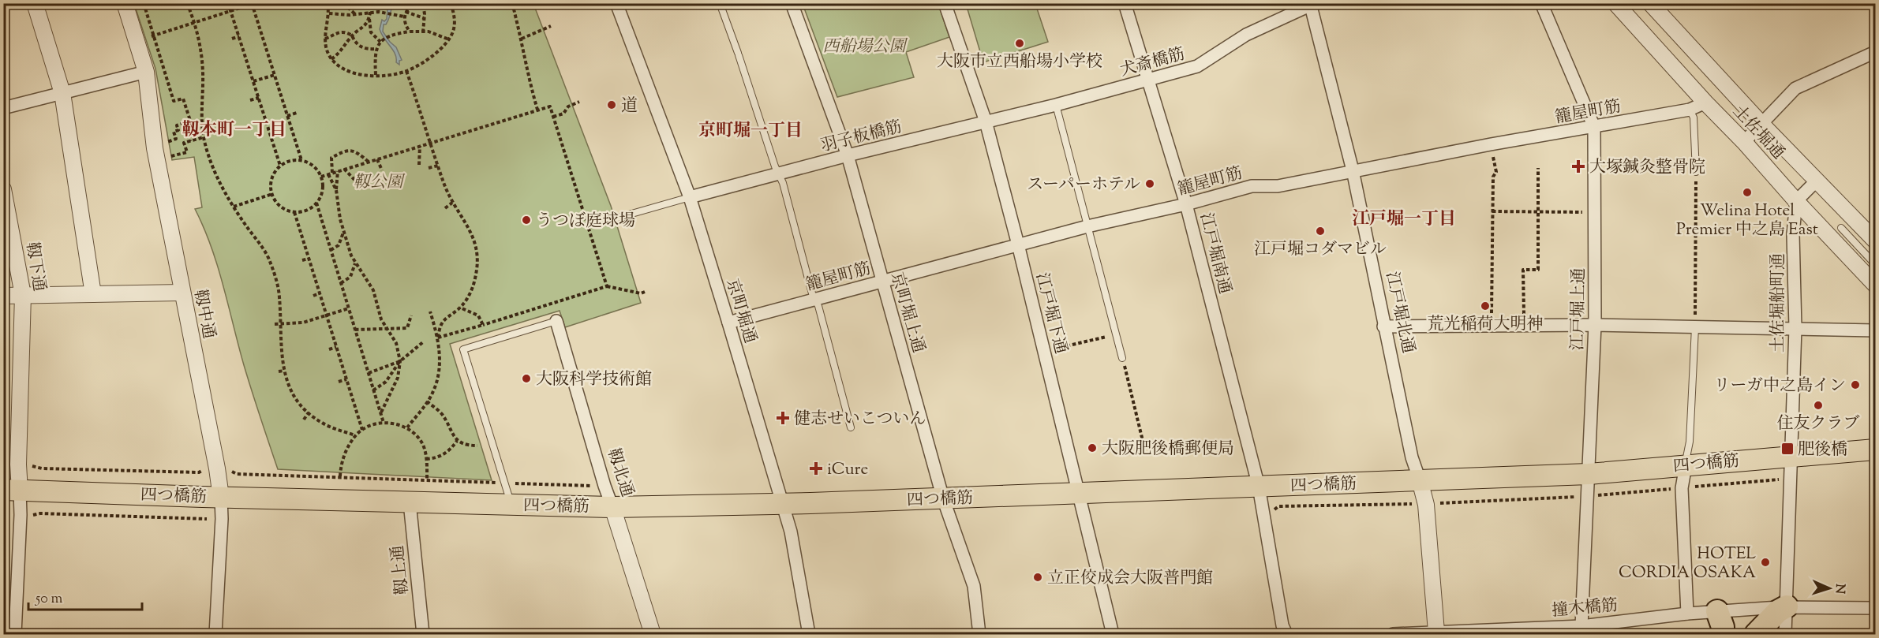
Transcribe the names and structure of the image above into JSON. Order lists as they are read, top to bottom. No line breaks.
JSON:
{"streets":{"main road":["四つ橋筋"],"street":["犬斎橋筋","籠屋町筋","土佐堀通","羽子板橋筋","江戸堀南通","靱下通","土佐堀船町通","江戸堀上通","京町堀通","京町堀上通","江戸堀北通","江戸堀下通","靱中通","靱北通","靱上通","撞木橋筋"]},"crossings":[["犬斎橋筋","羽子板橋筋"],["犬斎橋筋","江戸堀南通"],["犬斎橋筋","江戸堀北通"],["犬斎橋筋","江戸堀下通"],["籠屋町筋","土佐堀通"],["籠屋町筋","江戸堀南通"],["籠屋町筋","江戸堀上通"],["籠屋町筋","京町堀通"],["籠屋町筋","京町堀上通"],["籠屋町筋","江戸堀北通"],["籠屋町筋","江戸堀下通"],["土佐堀通","土佐堀船町通"],["羽子板橋筋","京町堀通"],["羽子板橋筋","京町堀上通"],["羽子板橋筋","江戸堀下通"],["江戸堀南通","四つ橋筋"],["靱下通","四つ橋筋"],["土佐堀船町通","四つ橋筋"],["江戸堀上通","四つ橋筋"],["江戸堀上通","撞木橋筋"],["京町堀通","四つ橋筋"],["京町堀上通","四つ橋筋"],["江戸堀北通","四つ橋筋"],["江戸堀北通","撞木橋筋"],["江戸堀下通","四つ橋筋"],["靱中通","四つ橋筋"],["四つ橋筋","靱北通"],["四つ橋筋","靱上通"]],"districts":["靱本町一丁目","京町堀一丁目","江戸堀一丁目"],"parks":["西船場公園","靱公園"],"places":{"other":["大阪市立西船場小学校","道","スーパーホテル","Welina Hotel Premier 中之島 East","うつぼ庭球場","江戸堀コダマビル","荒光稲荷大明神","大阪科学技術館","リーガ中之島イン","住友クラブ","大阪肥後橋郵便局","HOTEL CORDIA OSAKA","立正佼成会大阪普門館"],"health":["大塚鍼灸整骨院","健志せいこついん","iCure"],"transit":["肥後橋"]},"scale_bar":"50 m","north":"right"}
